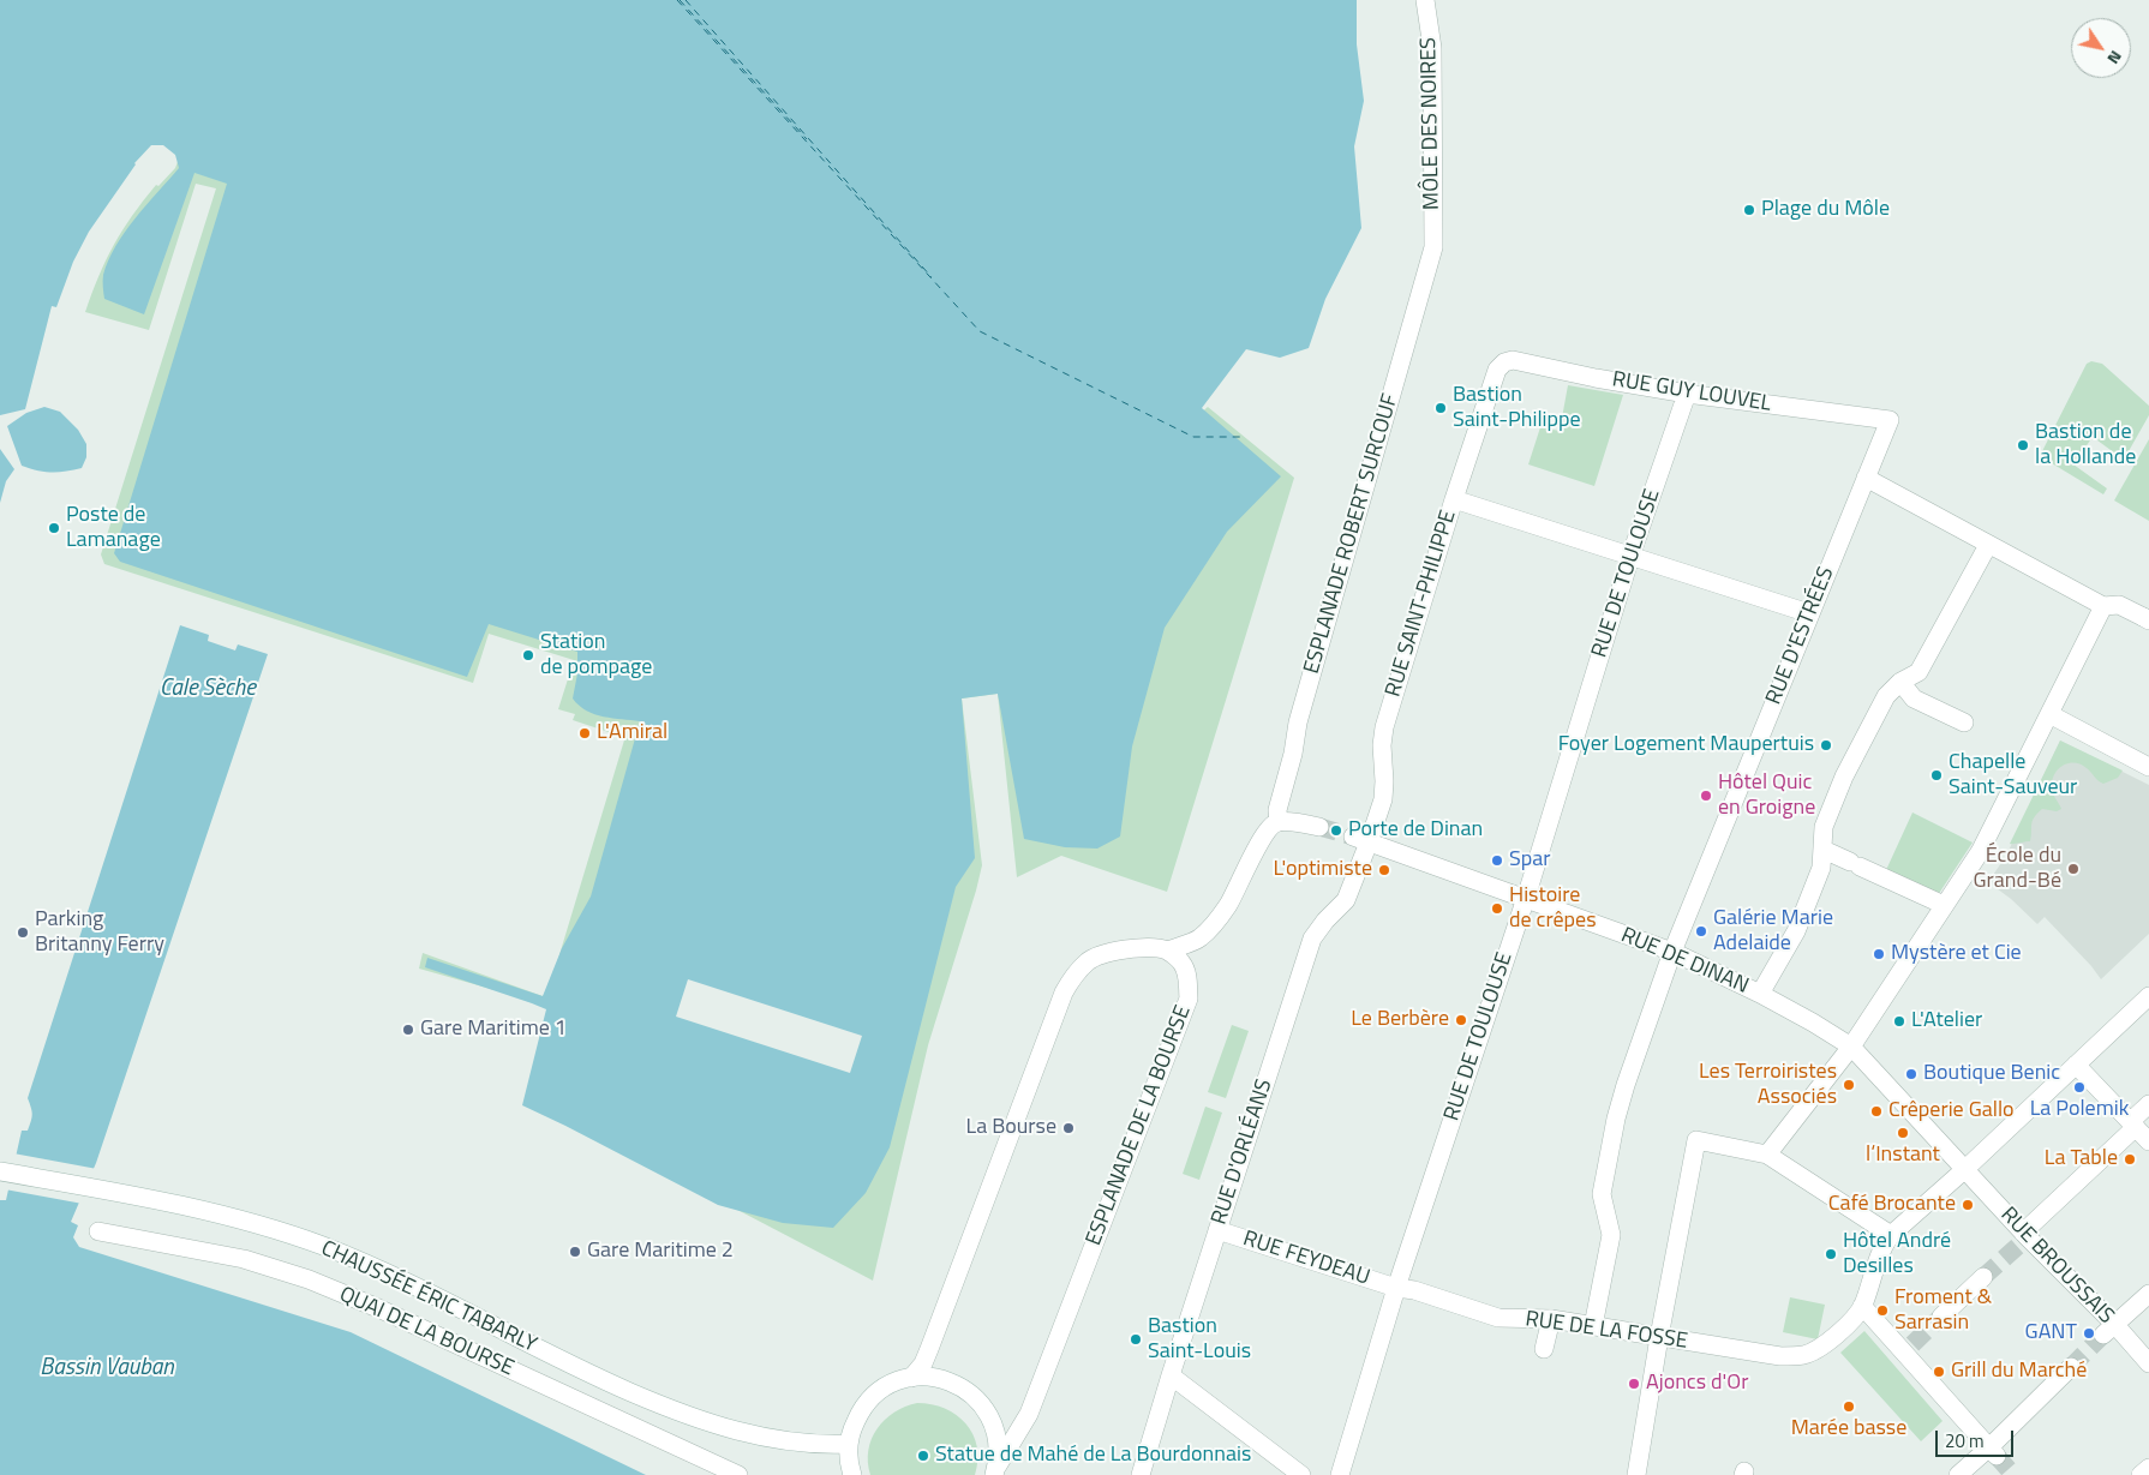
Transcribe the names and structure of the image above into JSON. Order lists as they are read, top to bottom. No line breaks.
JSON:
{"streets":{"street":["MÔLE DES NOIRES","RUE GUY LOUVEL","ESPLANADE ROBERT SURCOUF","RUE DE TOULOUSE","RUE SAINT-PHILIPPE","RUE D'ESTRÉES","RUE DE DINAN","ESPLANADE DE LA BOURSE","RUE D'ORLÉANS","RUE FEYDEAU","RUE BROUSSAIS","CHAUSSÉE ÉRIC TABARLY","RUE DE LA FOSSE","QUAI DE LA BOURSE"]},"crossings":[["MÔLE DES NOIRES","ESPLANADE ROBERT SURCOUF"],["RUE GUY LOUVEL","RUE DE TOULOUSE"],["RUE GUY LOUVEL","RUE SAINT-PHILIPPE"],["RUE GUY LOUVEL","RUE D'ESTRÉES"],["RUE DE TOULOUSE","RUE DE DINAN"],["RUE DE TOULOUSE","RUE FEYDEAU"],["RUE DE TOULOUSE","RUE DE LA FOSSE"],["RUE SAINT-PHILIPPE","RUE DE DINAN"],["RUE SAINT-PHILIPPE","RUE D'ORLÉANS"],["RUE D'ESTRÉES","RUE DE DINAN"],["RUE D'ESTRÉES","RUE DE LA FOSSE"],["RUE DE DINAN","RUE D'ORLÉANS"],["RUE DE DINAN","RUE BROUSSAIS"],["RUE D'ORLÉANS","RUE FEYDEAU"],["RUE FEYDEAU","RUE DE LA FOSSE"]],"water":["Cale Sèche","Bassin Vauban"],"places":["Plage du Môle","Bastion Saint-Philippe","Bastion de la Hollande","Poste de Lamanage","Station de pompage","L'Amiral","Foyer Logement Maupertuis","Chapelle Saint-Sauveur","Hôtel Quic en Groigne","Porte de Dinan","Spar","École du Grand-Bé","L'optimiste","Histoire de crêpes","Galérie Marie Adelaide","Parking Britanny Ferry","Mystère et Cie","Le Berbère","L'Atelier","Gare Maritime 1","Boutique Benic","Les Terroiristes Associés","La Polemik","Crêperie Gallo","La Bourse","l‘Instant","La Table","Café Brocante","Gare Maritime 2","Hôtel André Desilles","Froment & Sarrasin","GANT","Bastion Saint-Louis","Grill du Marché","Ajoncs d'Or","Marée basse","Statue de Mahé de La Bourdonnais"],"scale_bar":"20 m","north":"bottom right"}
